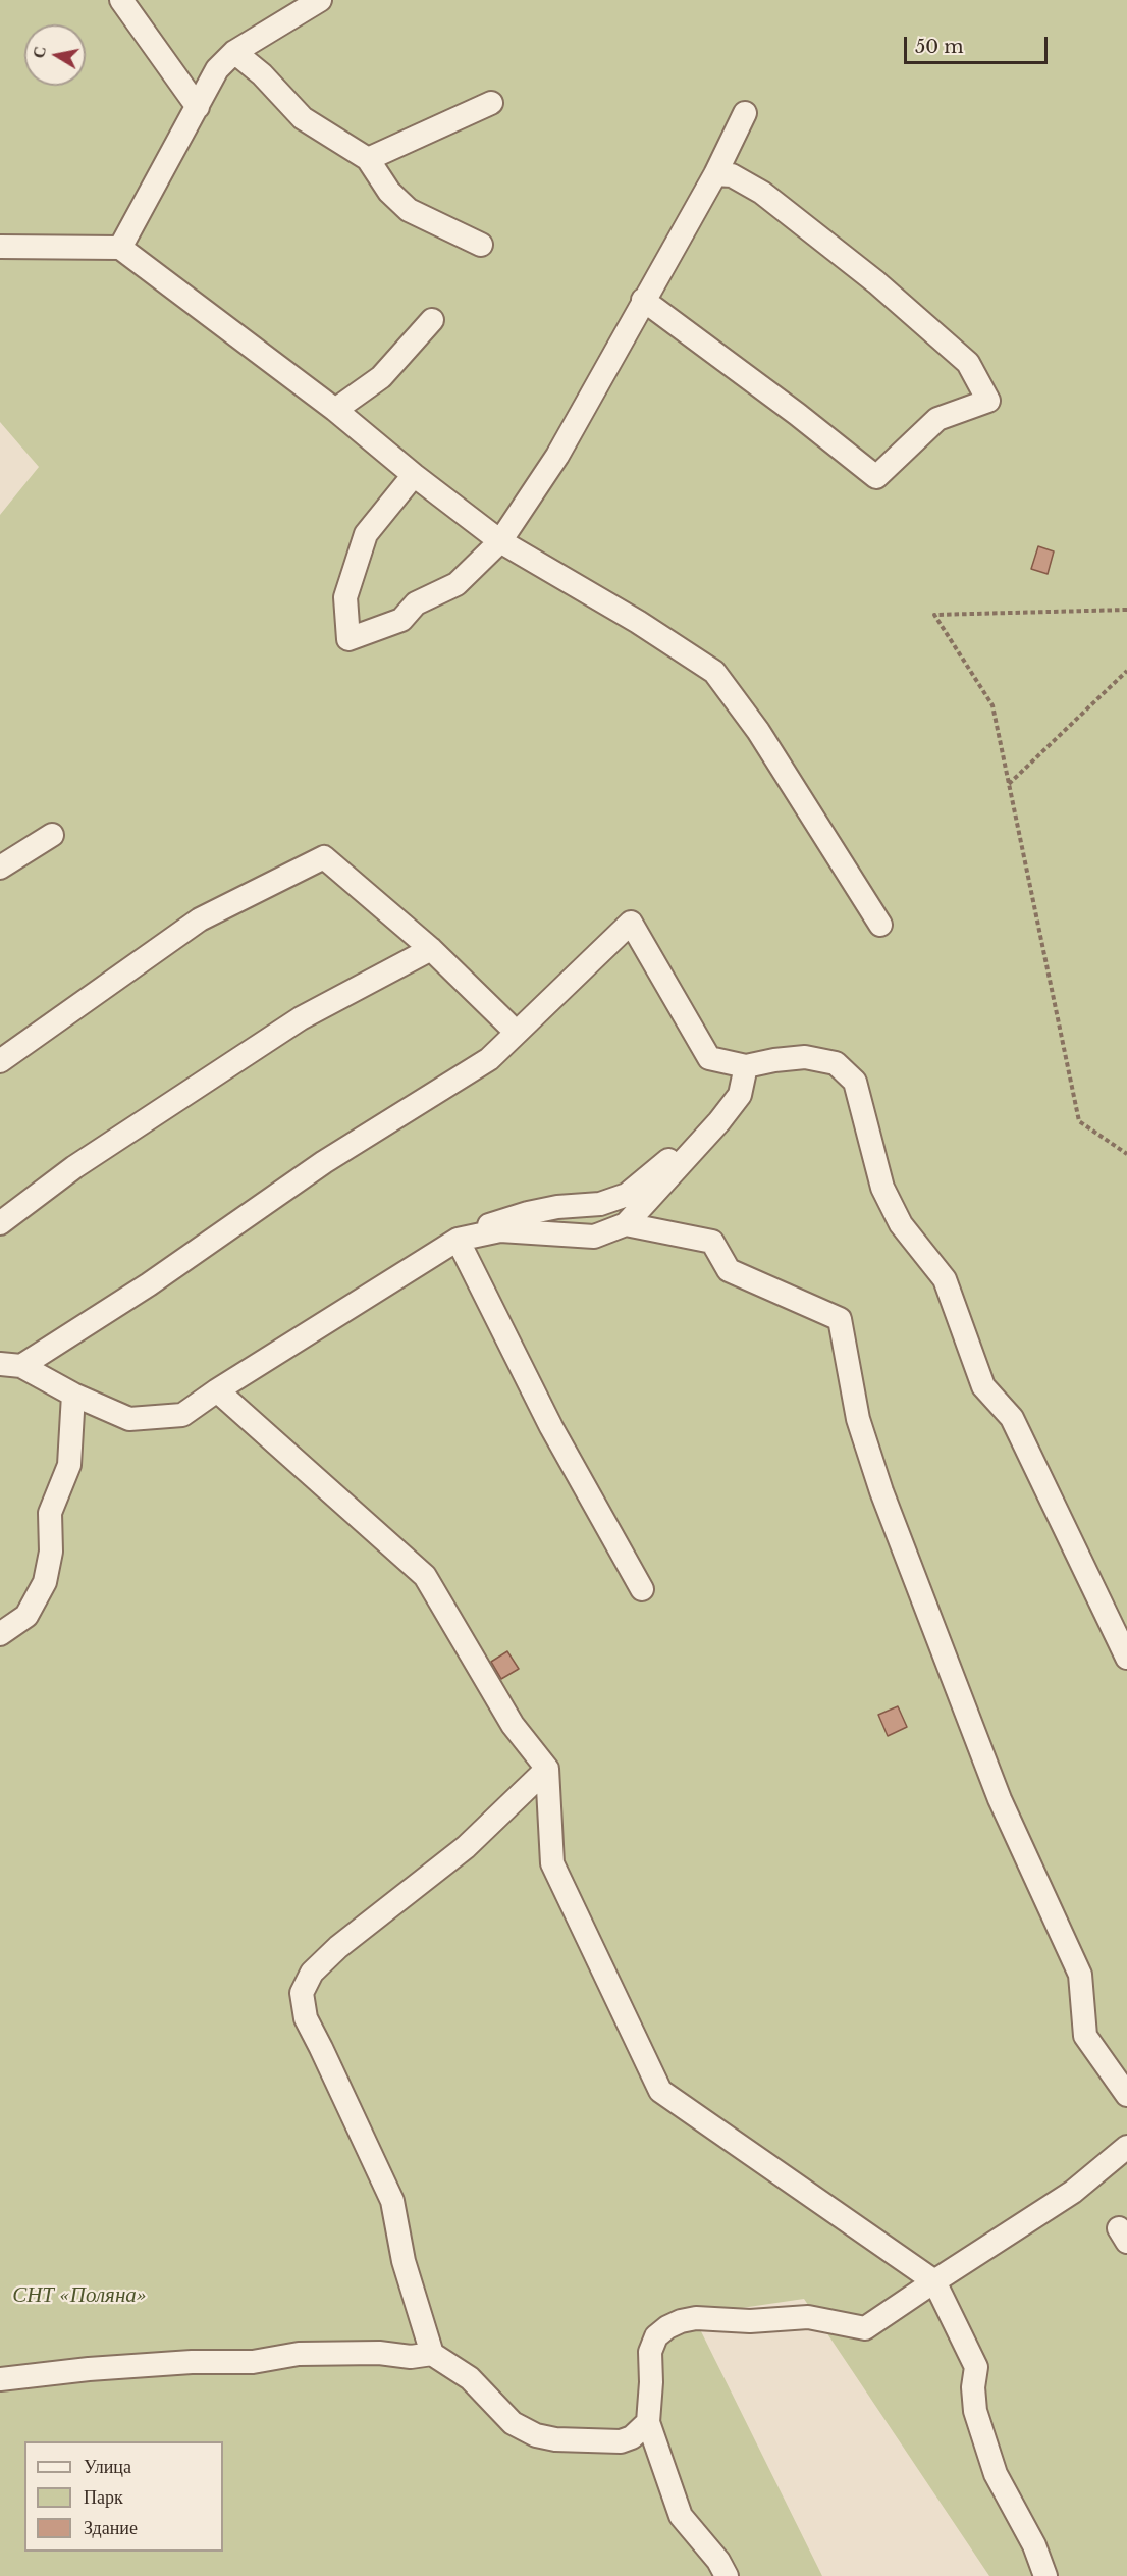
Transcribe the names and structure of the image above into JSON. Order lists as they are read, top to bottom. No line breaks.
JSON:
{"parks":["СНТ «Поляна»"],"legend":["Улица","Парк","Здание"],"scale_bar":"50 m","north":"left"}
